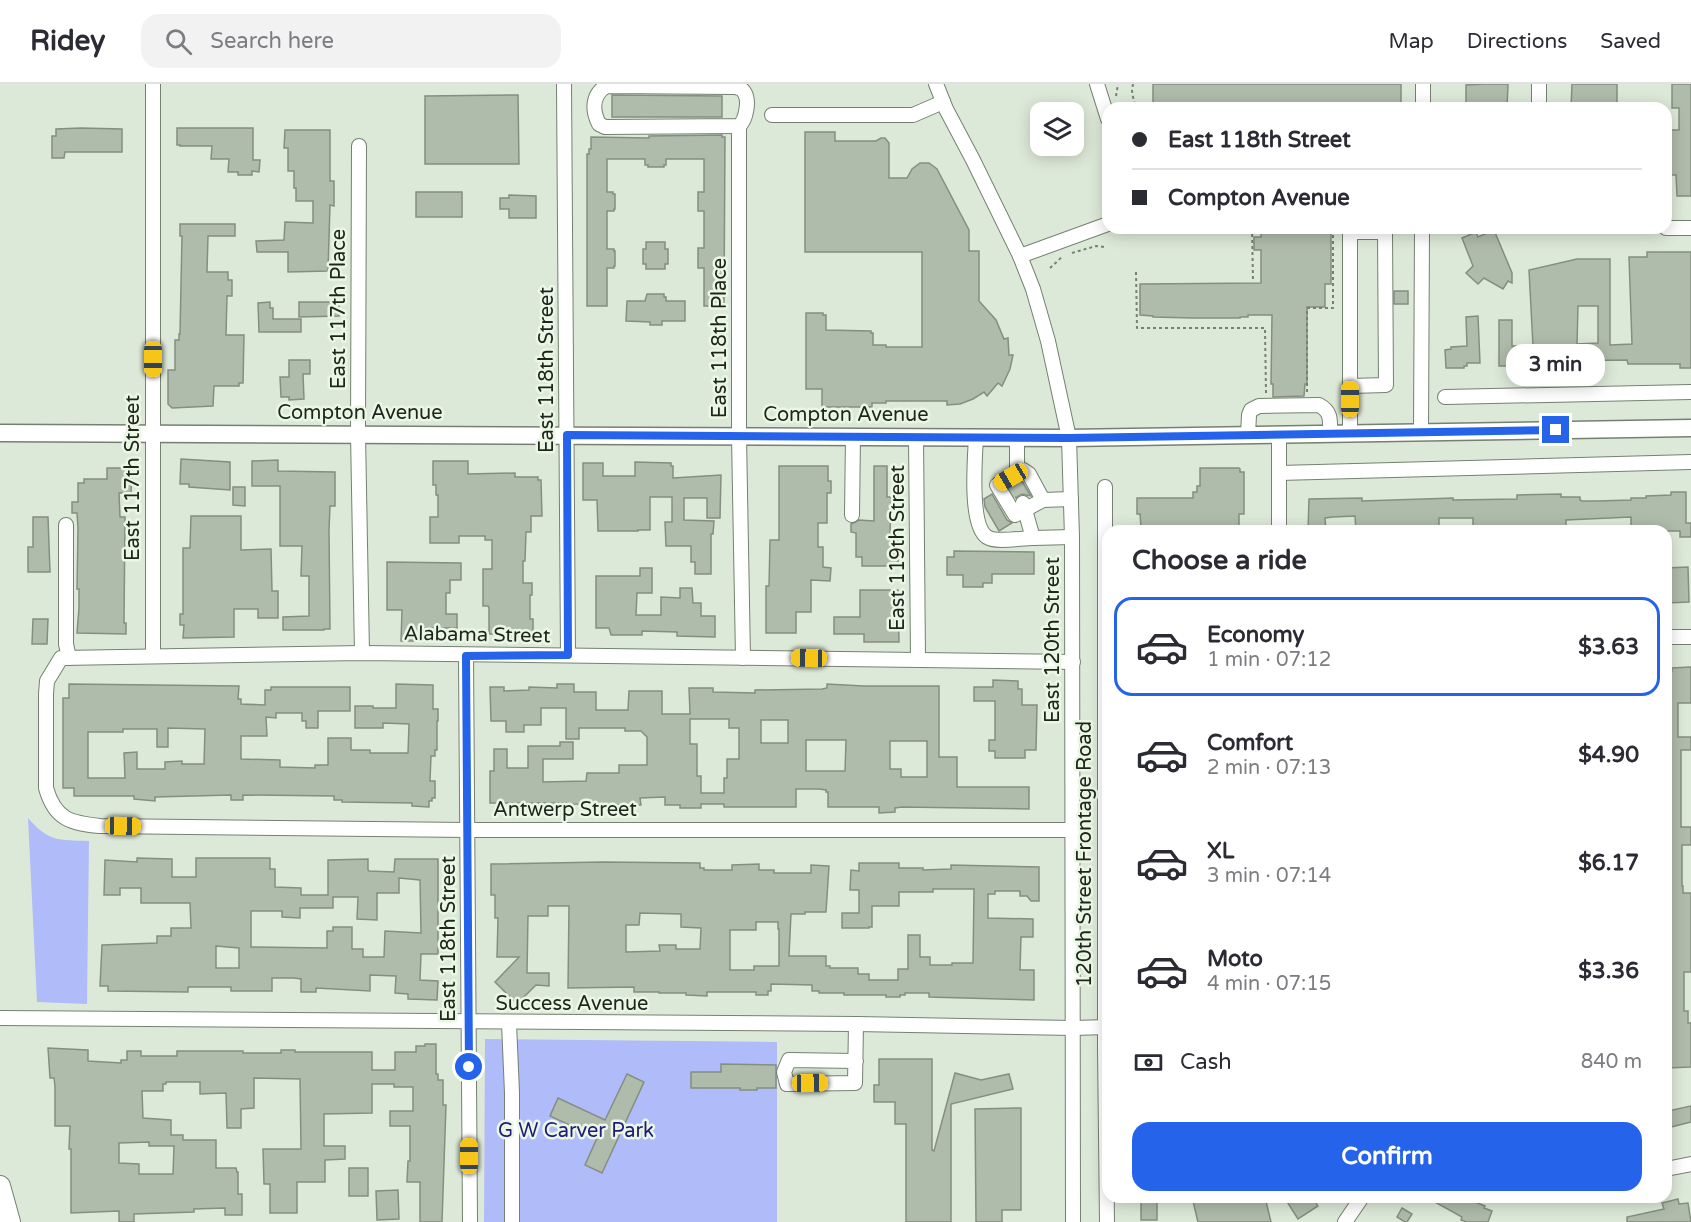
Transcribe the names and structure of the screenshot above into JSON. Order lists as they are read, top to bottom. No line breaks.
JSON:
{"streets":{"main road":["Compton Avenue"],"street":["East 117th Place","East 118th Place","East 118th Street","East 117th Street","East 119th Street","Alabama Street","East 120th Street","Antwerp Street","120th Street Frontage Road","Success Avenue"]},"crossings":[["East 117th Place","Compton Avenue"],["East 117th Place","Alabama Street"],["East 118th Place","Compton Avenue"],["East 118th Place","Alabama Street"],["East 118th Street","Compton Avenue"],["East 118th Street","Alabama Street"],["East 118th Street","Antwerp Street"],["East 118th Street","Success Avenue"],["Compton Avenue","East 117th Street"],["Compton Avenue","East 119th Street"],["Compton Avenue","East 120th Street"],["East 117th Street","Alabama Street"],["East 119th Street","Alabama Street"],["Alabama Street","East 120th Street"],["Alabama Street","Antwerp Street"],["East 120th Street","Antwerp Street"],["East 120th Street","Success Avenue"]],"parks":["G W Carver Park"],"page":{"header":"Ridey","search":"Search here","nav":["Map","Directions","Saved"],"banner":["East 118th Street","Compton Avenue"],"bubble":"3 min","heading":"Choose a ride","list":[{"name":"Economy","note":"1 min · 07:12","value":"$3.63"},{"name":"Comfort","note":"2 min · 07:13","value":"$4.90"},{"name":"XL","note":"3 min · 07:14","value":"$6.17"},{"name":"Moto","note":"4 min · 07:15","value":"$3.36"}],"pay":["Cash","840 m"],"buttons":"Confirm"}}
